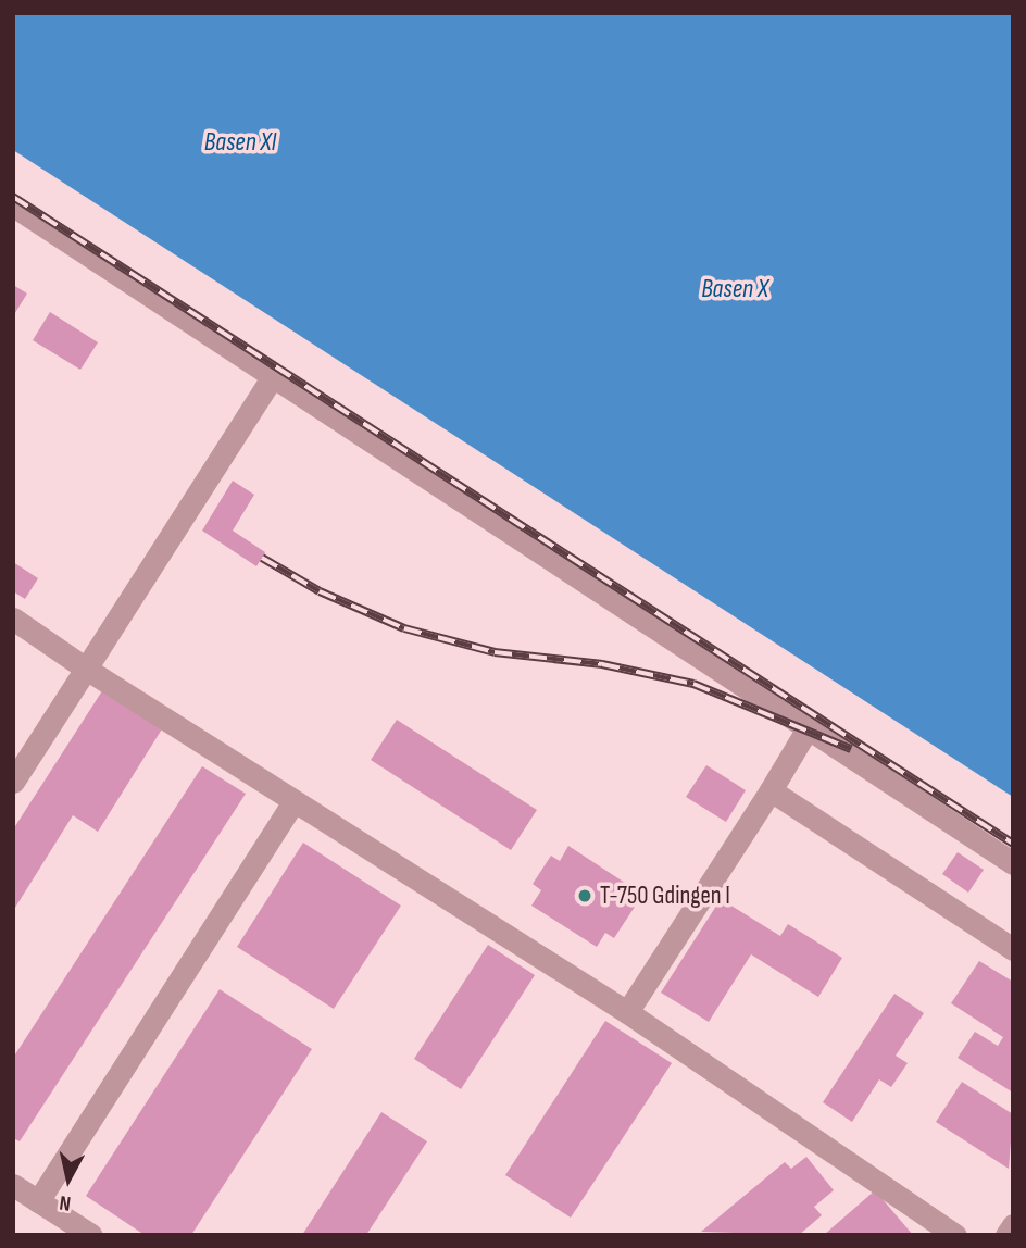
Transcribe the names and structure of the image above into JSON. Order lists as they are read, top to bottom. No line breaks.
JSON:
{"water":["Basen XI","Basen X"],"places":["T-750 Gdingen I"],"north":"bottom"}
